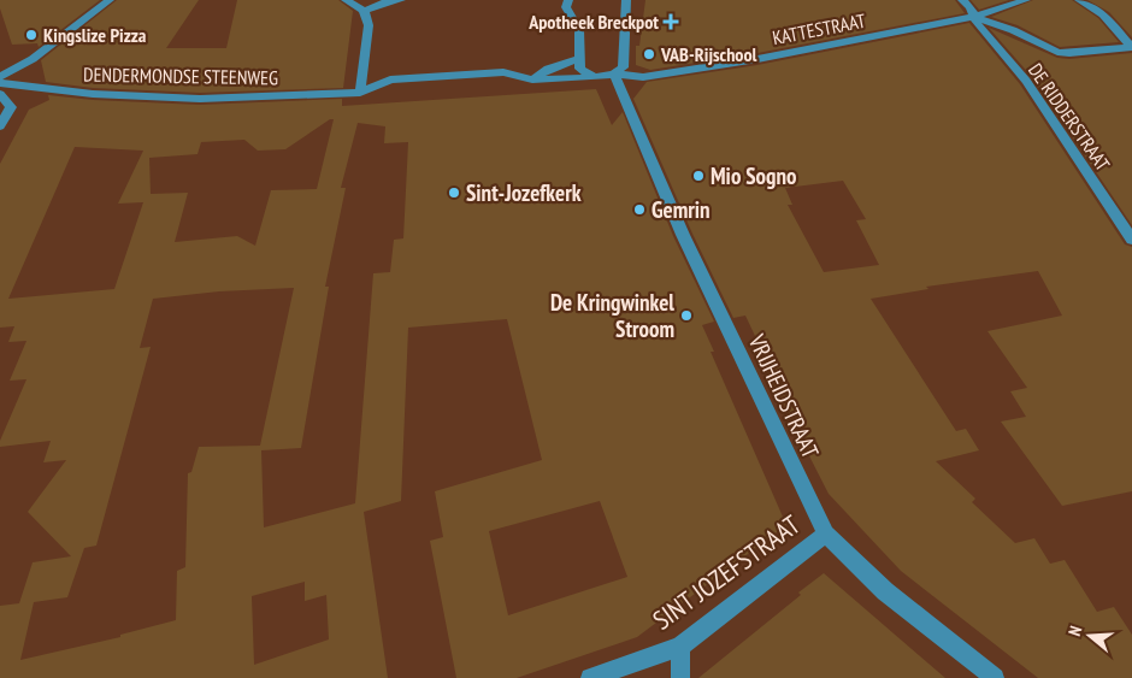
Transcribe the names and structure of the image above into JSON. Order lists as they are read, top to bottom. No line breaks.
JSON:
{"streets":{"street":["KATTESTRAAT","DENDERMONDSE STEENWEG","DE RIDDERSTRAAT","VRIJHEIDSTRAAT","SINT JOZEFSTRAAT"]},"crossings":[["KATTESTRAAT","DENDERMONDSE STEENWEG"],["KATTESTRAAT","DE RIDDERSTRAAT"],["KATTESTRAAT","VRIJHEIDSTRAAT"],["VRIJHEIDSTRAAT","SINT JOZEFSTRAAT"]],"places":{"health":["Apotheek Breckpot"],"other":["Kingslize Pizza","VAB-Rijschool","Mio Sogno","Sint-Jozefkerk","Gemrin","De Kringwinkel Stroom"]},"north":"left"}
